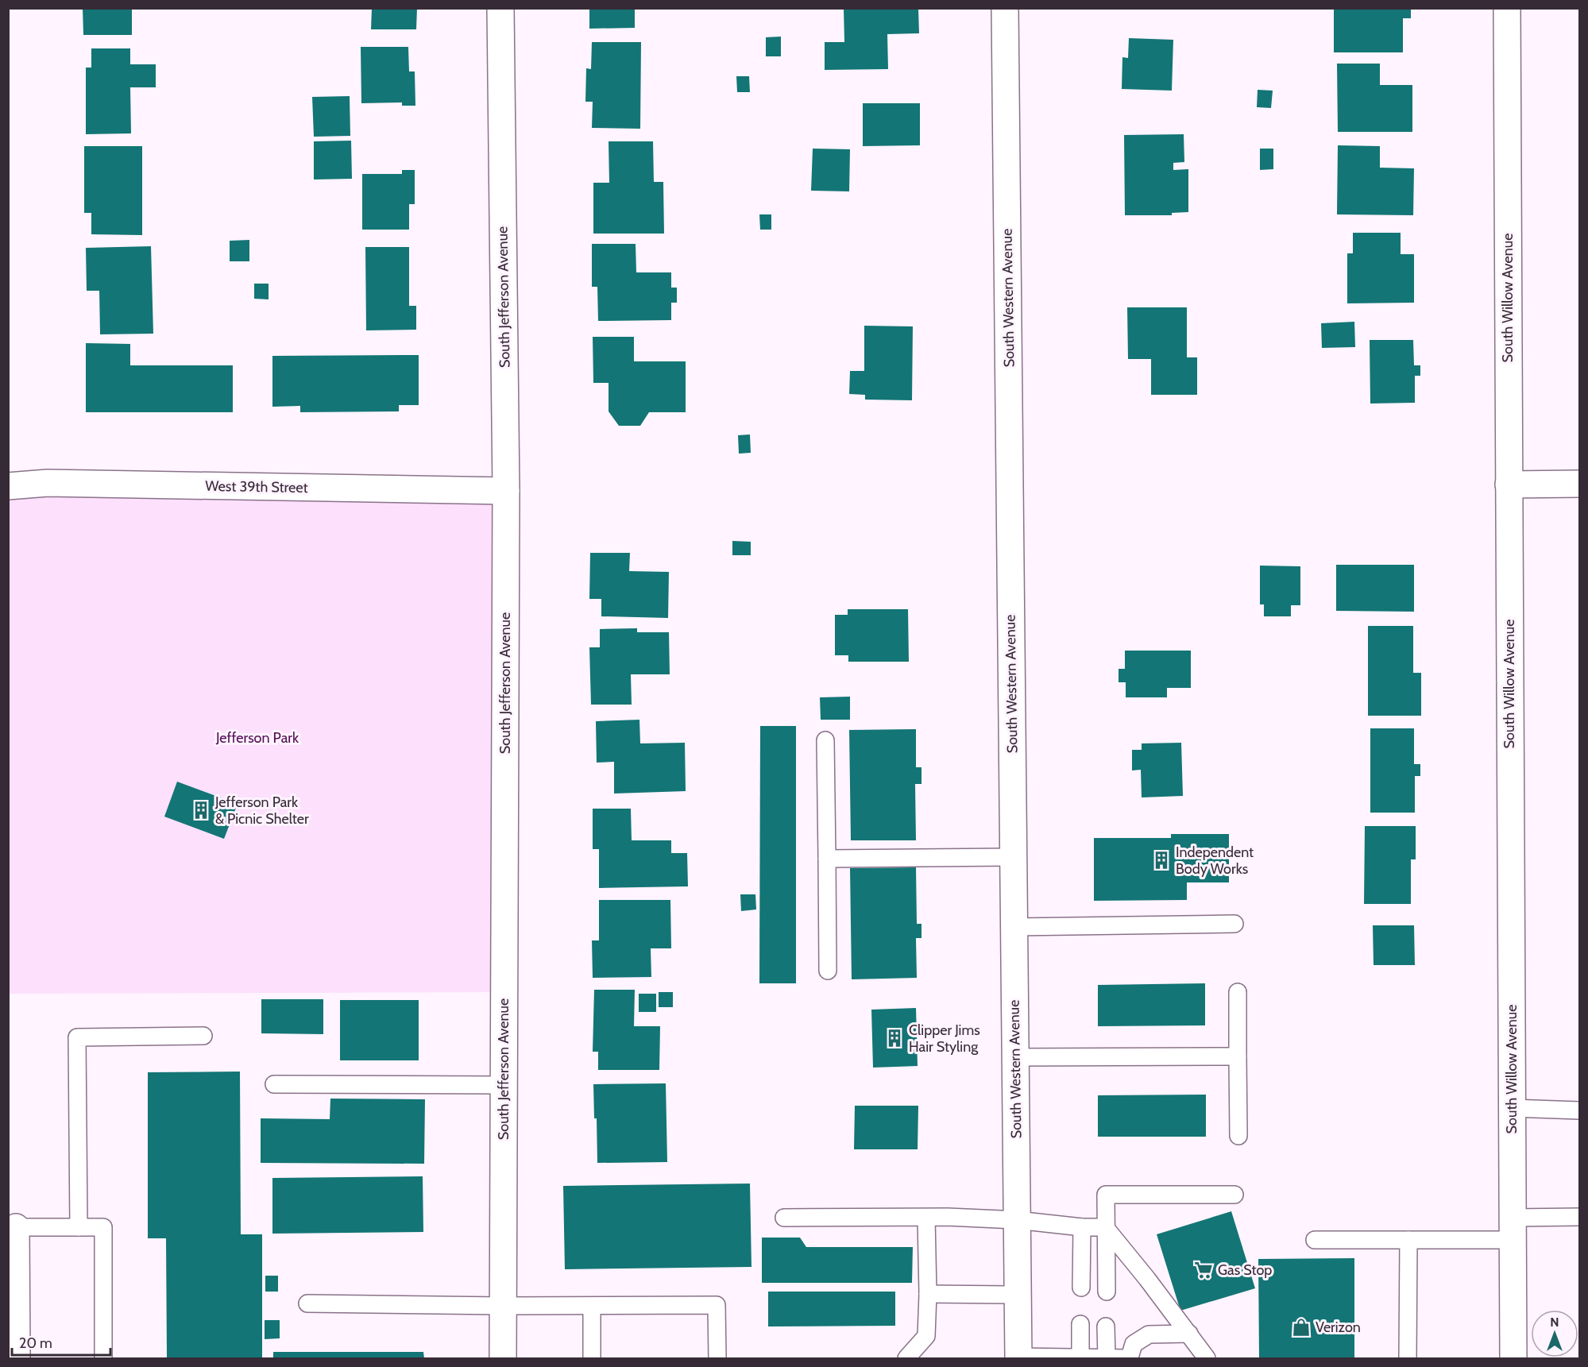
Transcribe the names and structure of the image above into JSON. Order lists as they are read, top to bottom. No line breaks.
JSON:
{"streets":{"street":["South Jefferson Avenue","South Western Avenue","South Willow Avenue","West 39th Street"]},"crossings":[["South Jefferson Avenue","West 39th Street"]],"parks":["Jefferson Park"],"places":{"building":["Jefferson Park & Picnic Shelter","Independent Body Works","Clipper Jims Hair Styling"],"supermarket":["Gas Stop"],"shop":["Verizon"]},"scale_bar":"20 m","north":"top"}
